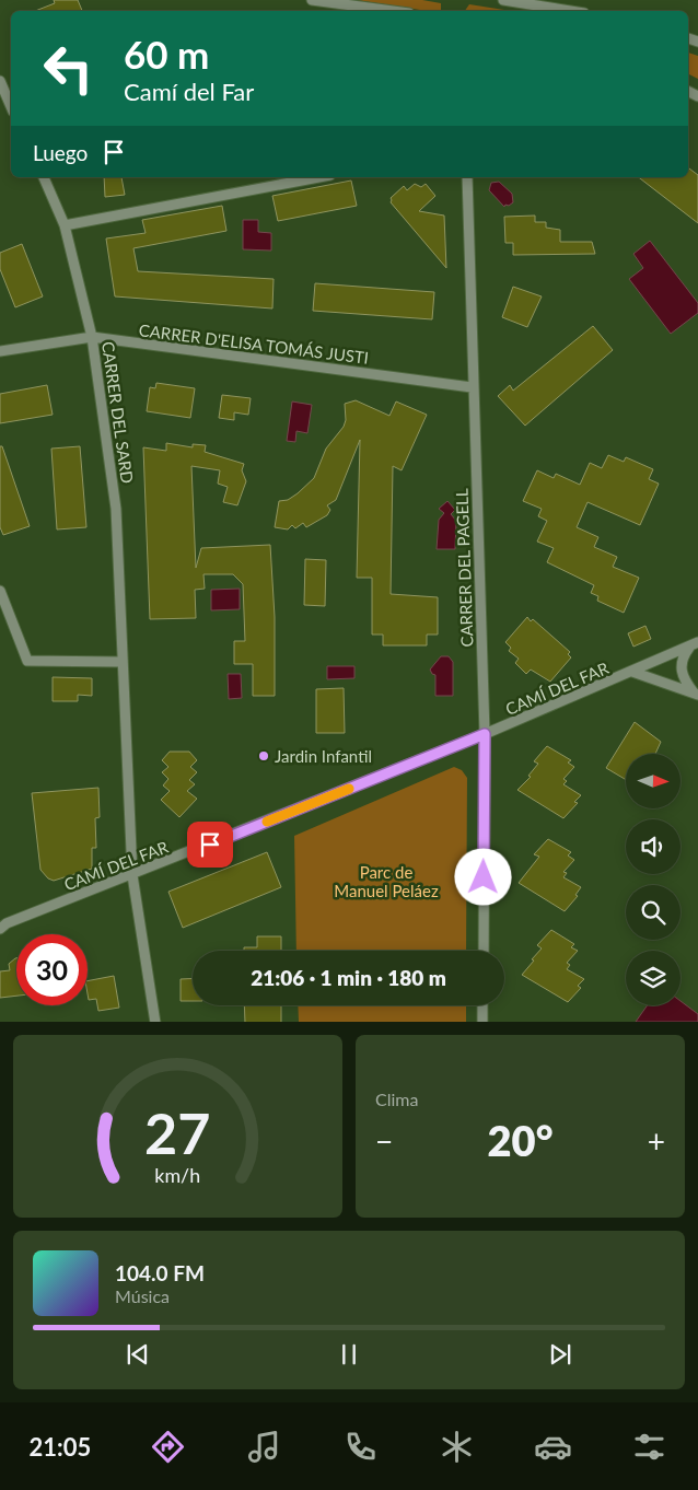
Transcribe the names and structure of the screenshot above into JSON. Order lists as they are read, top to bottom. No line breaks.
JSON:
{"streets":{"street":["CARRER D'ELISA TOMÁS JUSTI","CARRER DEL SARD","CARRER DEL PAGELL","CAMÍ DEL FAR"]},"crossings":[["CARRER D'ELISA TOMÁS JUSTI","CARRER DEL SARD"],["CARRER D'ELISA TOMÁS JUSTI","CARRER DEL PAGELL"],["CARRER DEL SARD","CAMÍ DEL FAR"],["CARRER DEL PAGELL","CAMÍ DEL FAR"]],"parks":["Parc de Manuel Peláez"],"places":["Jardin Infantil"],"north":"right","page":{"turn":["60 m","Camí del Far"],"then":"Luego","limit":"30","trip":"21:06 · 1 min · 180 m","tile":"Clima","heat":["−","20°","+"],"song":["104.0 FM","Música"],"tabs":"21:05","gauge":["27","km/h"]}}
